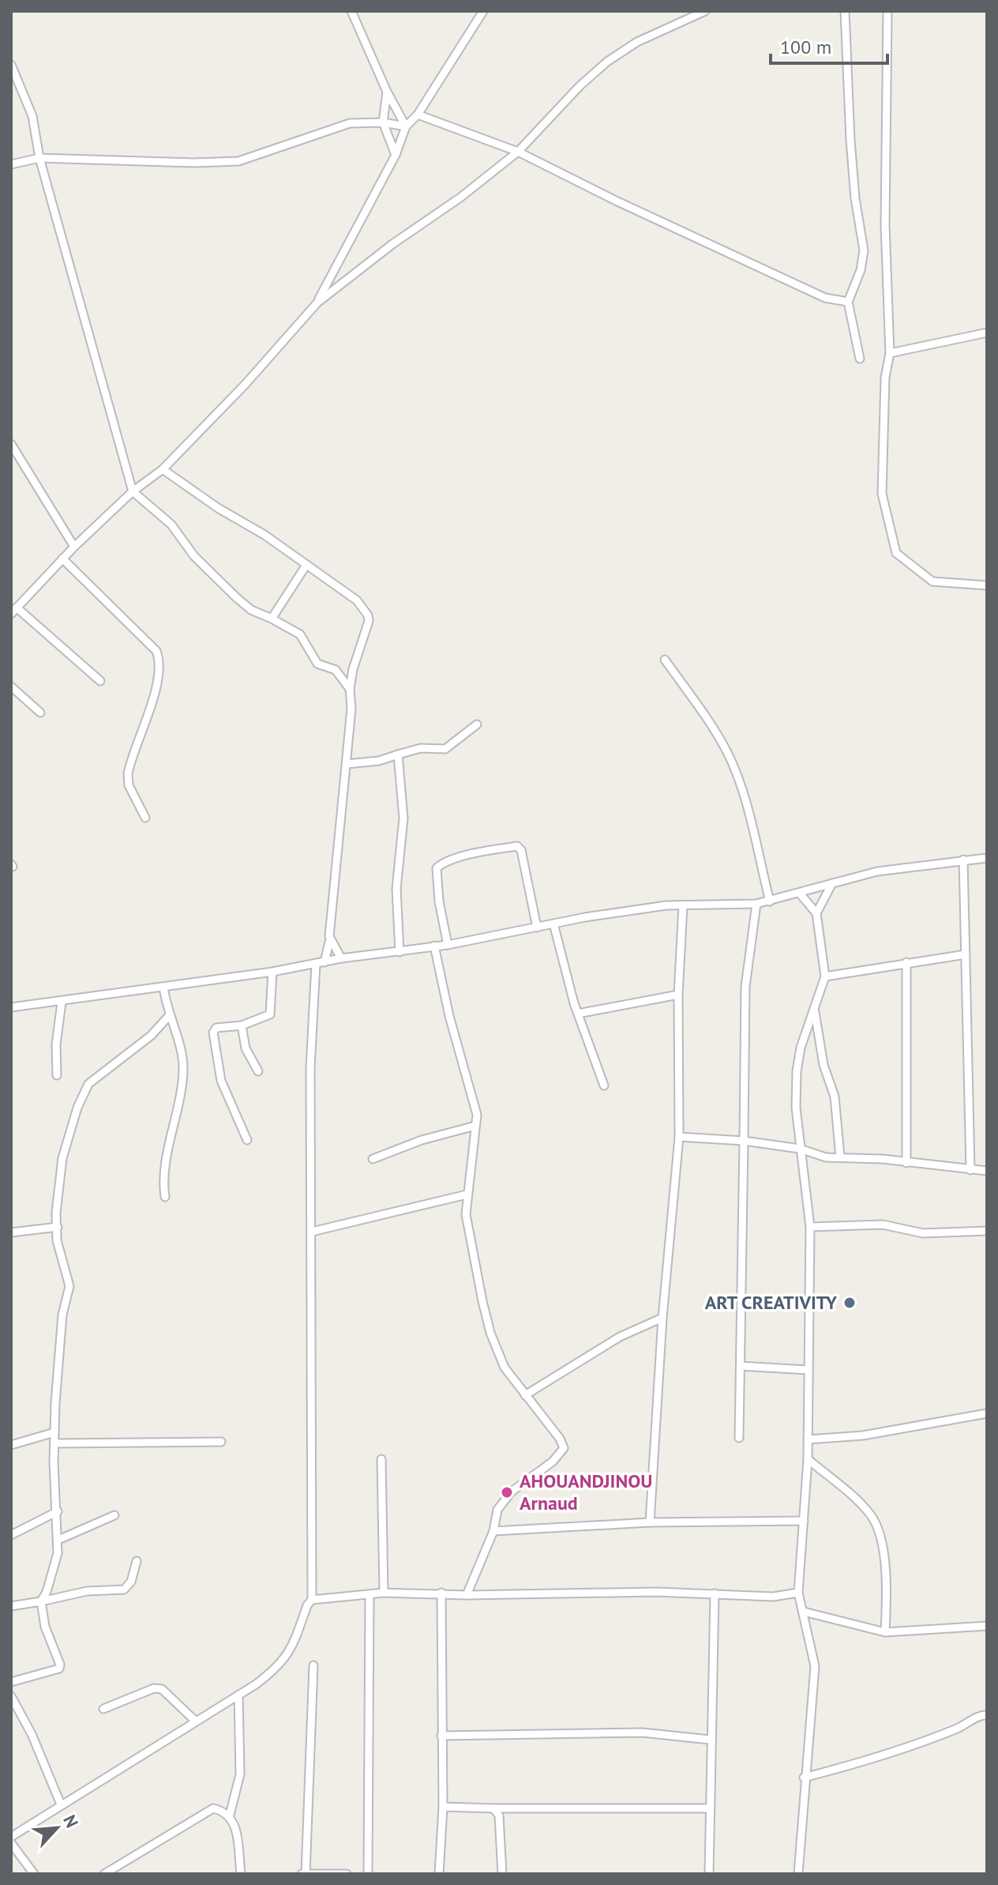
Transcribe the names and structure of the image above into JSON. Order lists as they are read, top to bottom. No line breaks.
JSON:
{"places":["ART CREATIVITY","AHOUANDJINOU Arnaud"],"scale_bar":"100 m","north":"top right"}
